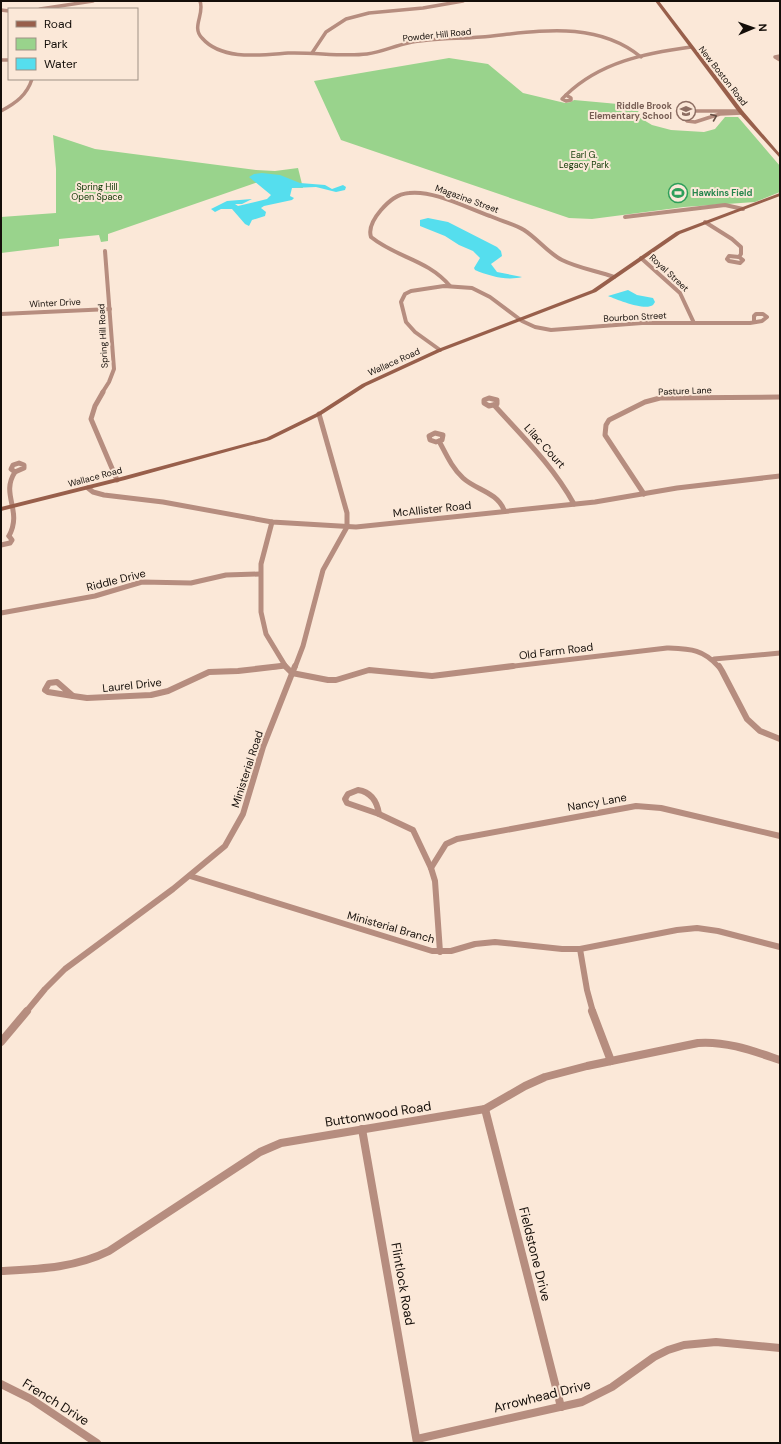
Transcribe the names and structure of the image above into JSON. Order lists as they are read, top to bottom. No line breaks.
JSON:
{"streets":{"street":["Powder Hill Road","New Boston Road","Magazine Street","Royal Street","Winter Drive","Bourbon Street","Spring Hill Road","Wallace Road","Pasture Lane","Lilac Court","McAllister Road","Riddle Drive","Old Farm Road","Laurel Drive","Ministerial Road","Nancy Lane","Ministerial Branch","Buttonwood Road","Fieldstone Drive","Flintlock Road","Arrowhead Drive","French Drive"]},"crossings":[["Magazine Street","Bourbon Street"],["Magazine Street","Wallace Road"],["Royal Street","Bourbon Street"],["Royal Street","Wallace Road"],["Winter Drive","Spring Hill Road"],["Bourbon Street","Wallace Road"],["Spring Hill Road","Wallace Road"],["Wallace Road","McAllister Road"],["Pasture Lane","McAllister Road"],["Lilac Court","McAllister Road"],["McAllister Road","Ministerial Road"],["Old Farm Road","Ministerial Road"],["Ministerial Road","Ministerial Branch"],["Buttonwood Road","Fieldstone Drive"],["Buttonwood Road","Flintlock Road"],["Fieldstone Drive","Arrowhead Drive"],["Flintlock Road","Arrowhead Drive"]],"parks":["Earl G. Legacy Park","Spring Hill Open Space"],"places":{"school or university":["Riddle Brook Elementary School"],"sports":["Hawkins Field"]},"legend":["Road","Park","Water"],"north":"right"}
